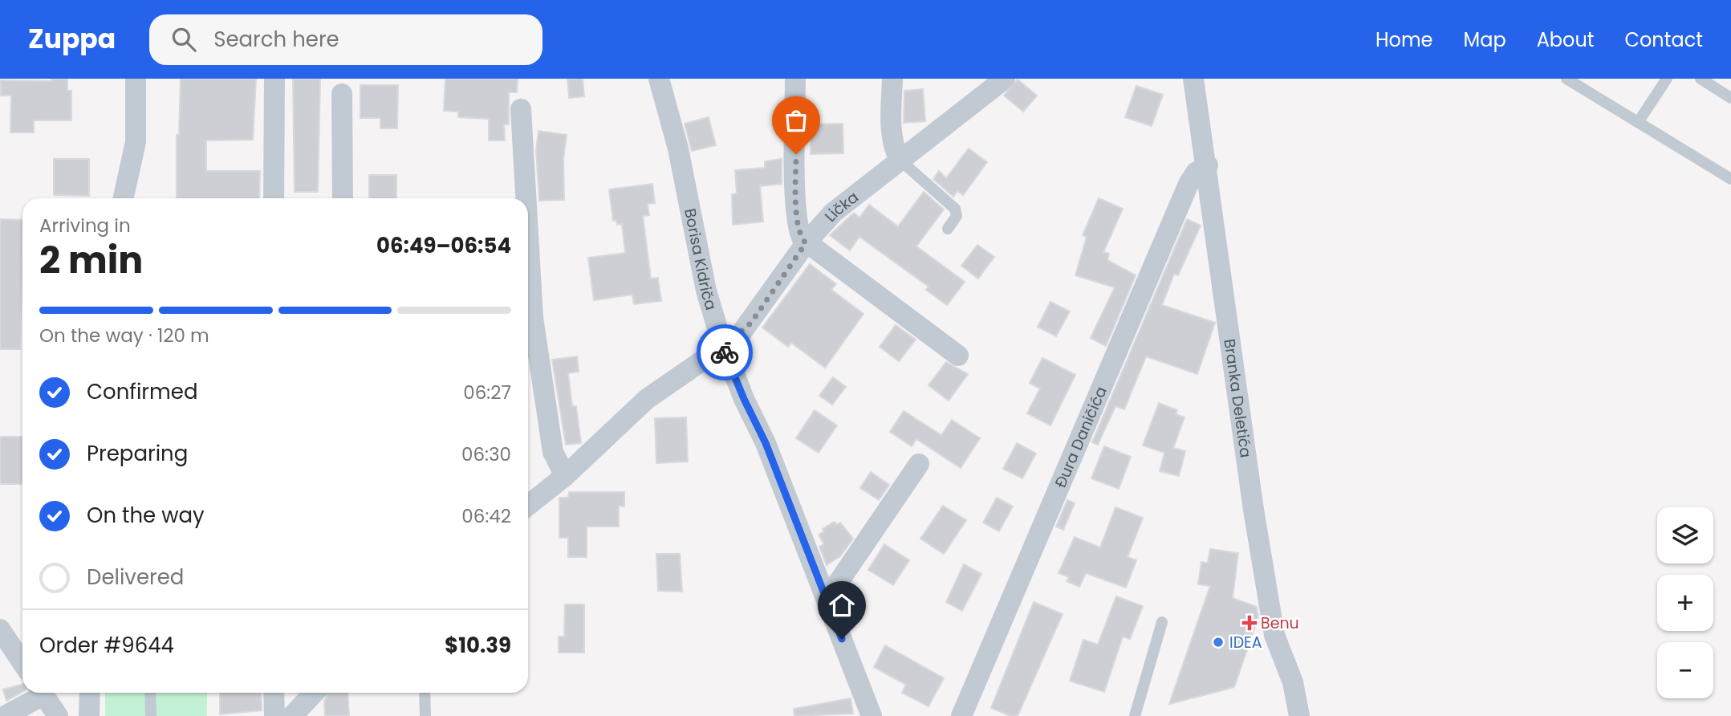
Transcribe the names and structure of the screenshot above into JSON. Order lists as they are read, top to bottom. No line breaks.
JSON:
{"streets":{"street":["Lička","Borisa Kidriča","Branka Deletića","Đura Daničića"]},"crossings":[["Lička","Borisa Kidriča"],["Branka Deletića","Đura Daničića"]],"places":{"health":["Benu"],"other":["IDEA"]},"page":{"header":"Zuppa","search":"Search here","nav":["Home","Map","About","Contact"],"heading":["2 min","Arriving in","06:49–06:54"],"panel":["Order #9644","$10.39"],"bar":"On the way · 120 m","list":[["Confirmed","06:27"],["Preparing","06:30"],["On the way","06:42"],"Delivered"],"map_buttons":["+","−"]}}
